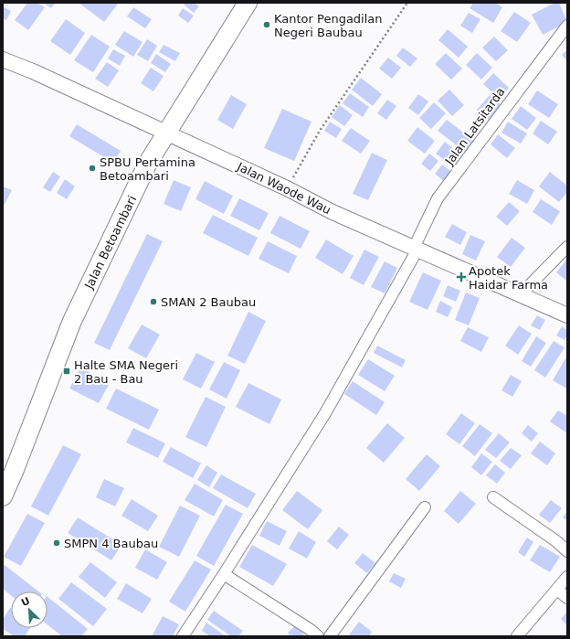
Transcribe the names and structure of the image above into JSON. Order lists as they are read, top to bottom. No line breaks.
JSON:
{"streets":{"main road":["Jalan Betoambari"],"street":["Jalan Latsitarda","Jalan Waode Wau"]},"crossings":[["Jalan Latsitarda","Jalan Waode Wau"],["Jalan Waode Wau","Jalan Betoambari"]],"places":{"other":["Kantor Pengadilan Negeri Baubau","SPBU Pertamina Betoambari","SMAN 2 Baubau","SMPN 4 Baubau"],"health":["Apotek Haidar Farma"],"transit":["Halte SMA Negeri 2 Bau - Bau"]},"north":"top left"}
